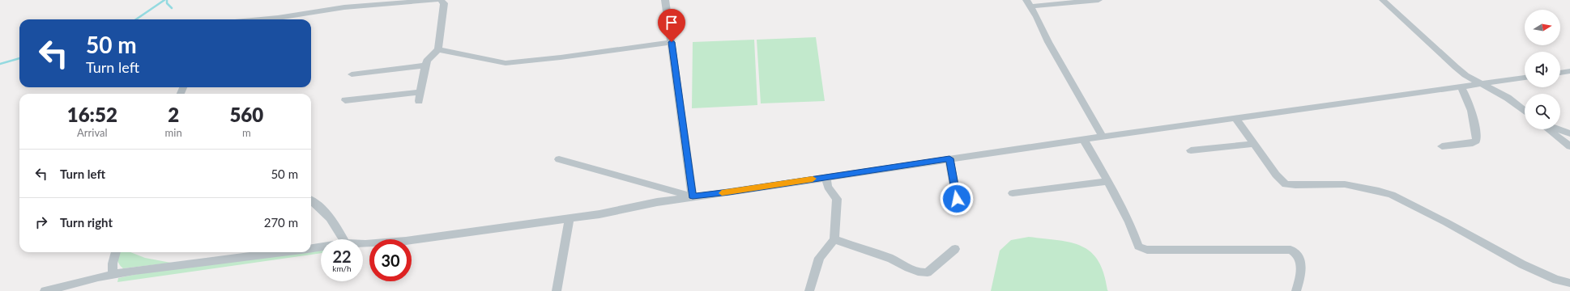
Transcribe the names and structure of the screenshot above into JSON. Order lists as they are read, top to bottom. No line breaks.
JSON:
{"north":"right","page":{"turn":["50 m","Turn left"],"eta":["16:52","Arrival","2","min","560","m"],"list":[{"name":"Turn left","value":"50 m"},{"name":"Turn right","value":"270 m"}],"speed":"22 km/h","limit":"30"}}
